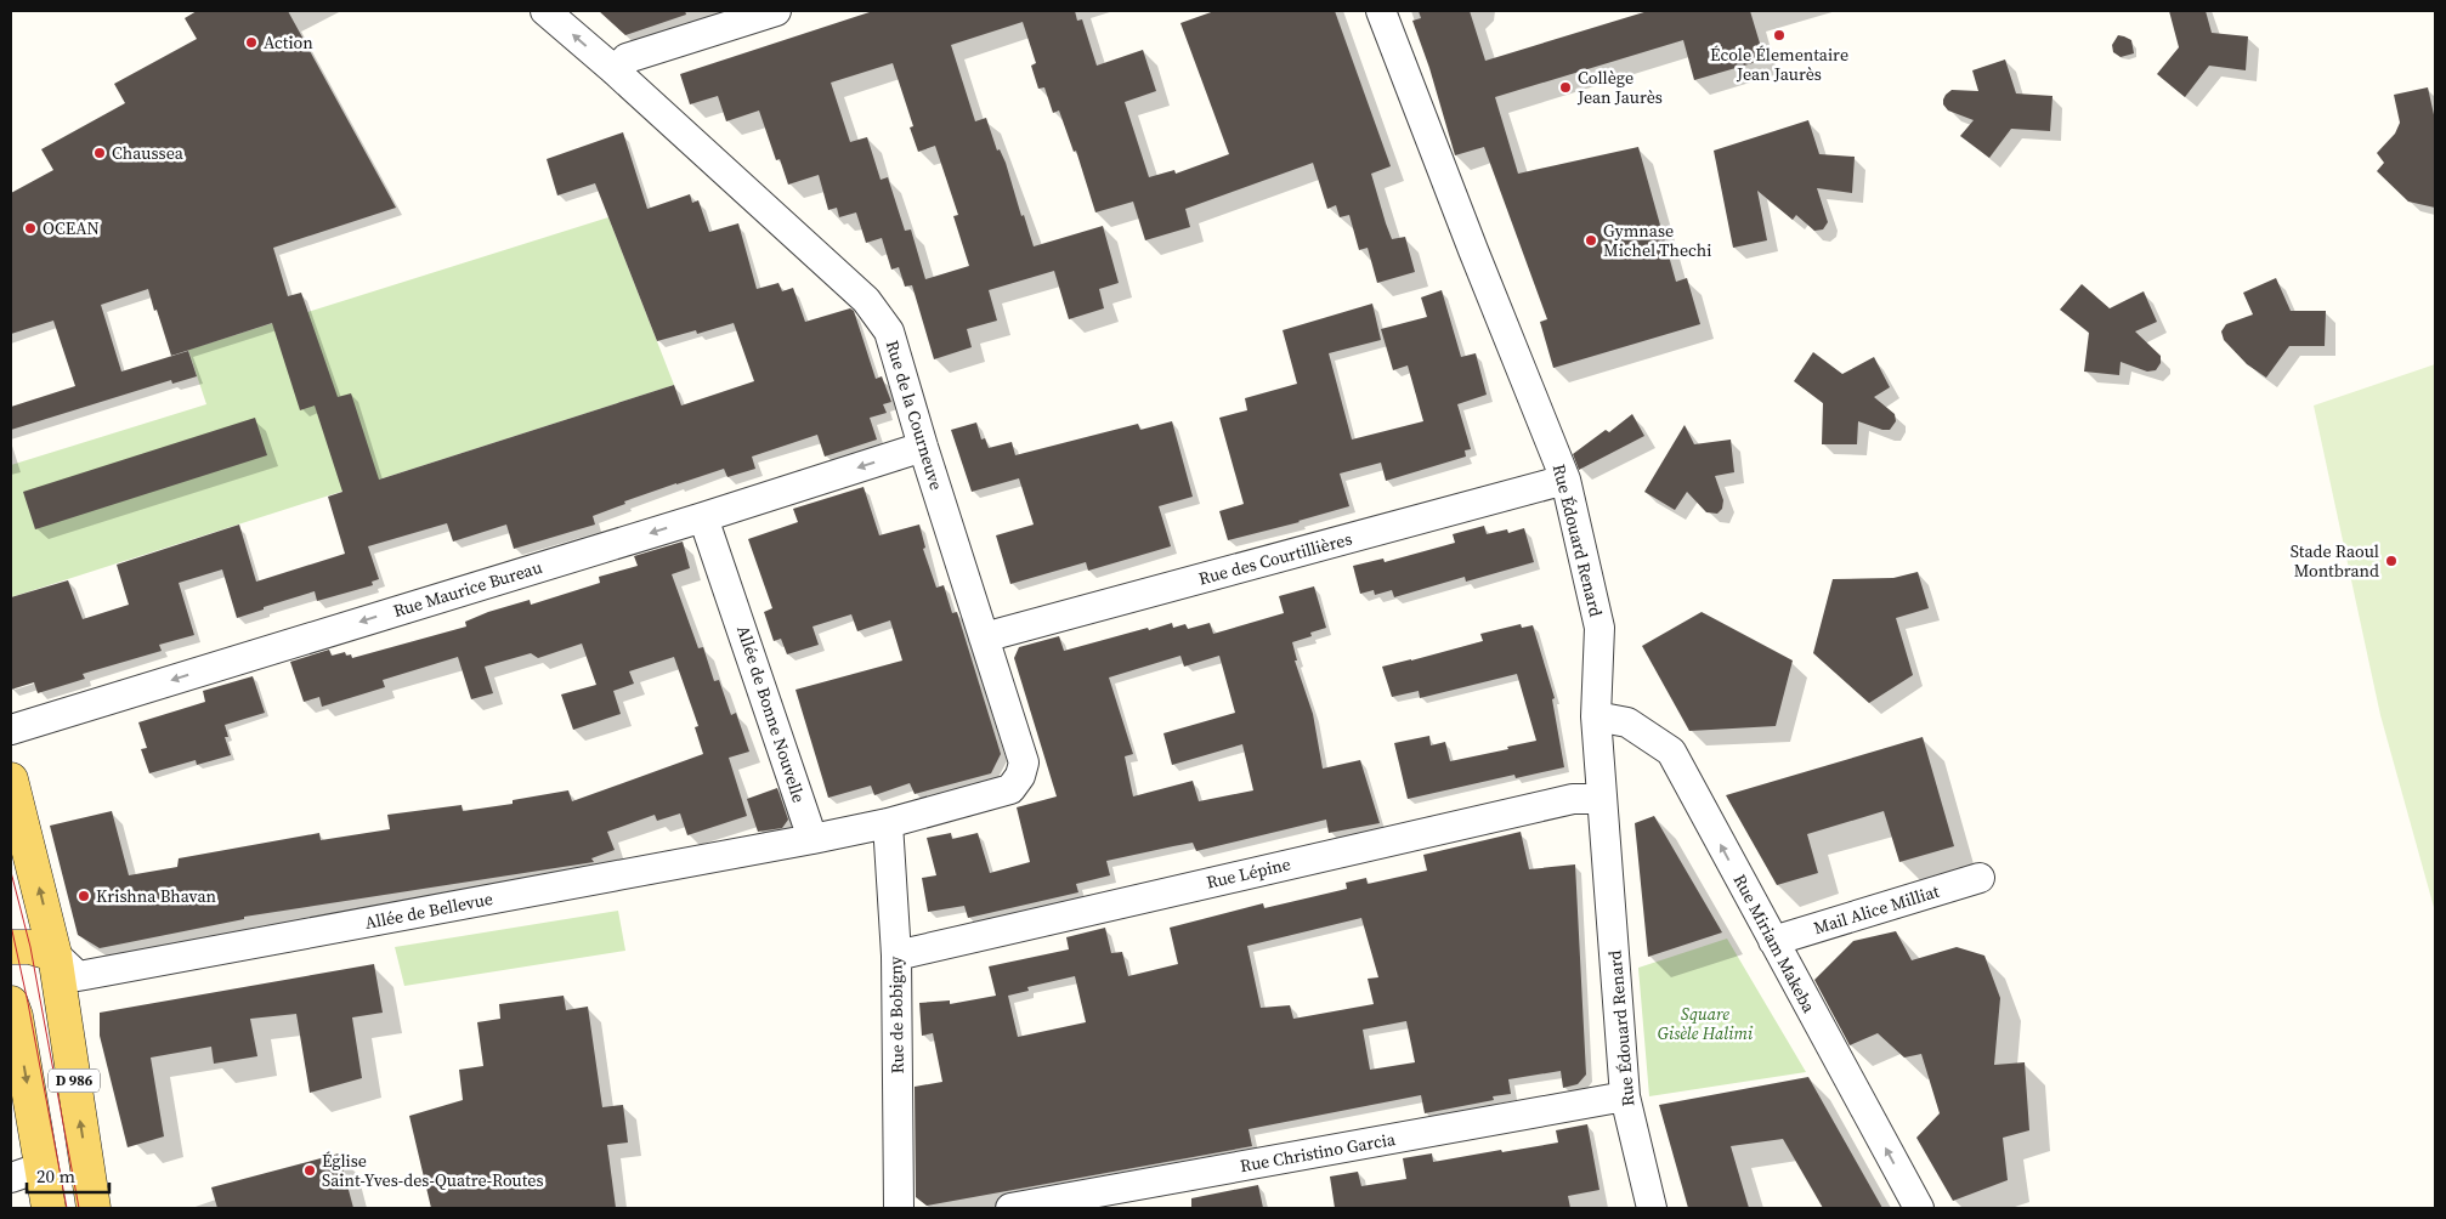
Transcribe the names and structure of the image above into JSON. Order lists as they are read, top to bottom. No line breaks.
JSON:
{"streets":{"main road":["D 986"],"street":["Rue de la Courneuve","Rue Édouard Renard","Rue des Courtillières","Rue Maurice Bureau","Allée de Bonne Nouvelle","Rue Lépine","Mail Alice Milliat","Allée de Bellevue","Rue Miriam Makeba","Rue de Bobigny","Rue Christino Garcia"]},"crossings":[["Rue de la Courneuve","Rue des Courtillières"],["Rue de la Courneuve","Rue Maurice Bureau"],["Rue de la Courneuve","Rue de Bobigny"],["Rue Édouard Renard","Rue des Courtillières"],["Rue Édouard Renard","Rue Lépine"],["Rue Édouard Renard","Rue Miriam Makeba"],["Rue Édouard Renard","Rue Christino Garcia"],["Rue Maurice Bureau","Allée de Bonne Nouvelle"],["Allée de Bonne Nouvelle","Allée de Bellevue"],["Rue Lépine","Rue de Bobigny"],["Mail Alice Milliat","Rue Miriam Makeba"],["Allée de Bellevue","D 986"]],"one_way":["Rue Maurice Bureau","Rue Miriam Makeba"],"parks":["Square Gisèle Halimi"],"places":["École Élementaire Jean Jaurès","Action","Collège Jean Jaurès","Chaussea","OCEAN","Gymnase Michel Thechi","Stade Raoul Montbrand","Krishna Bhavan","Église Saint-Yves-des-Quatre-Routes"],"scale_bar":"20 m"}
